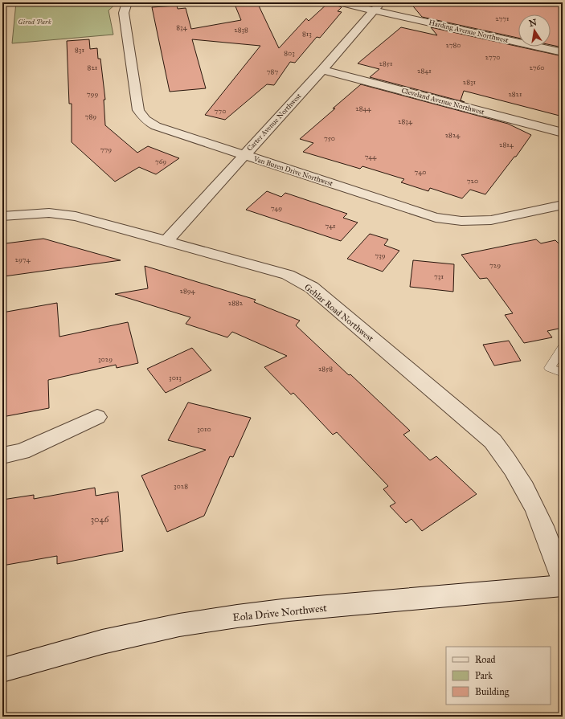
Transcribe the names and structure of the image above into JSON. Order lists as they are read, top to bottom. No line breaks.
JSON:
{"streets":{"street":["Harding Avenue Northwest","Cleveland Avenue Northwest","Carter Avenue Northwest","Van Buren Drive Northwest","Gehlar Road Northwest","Eola Drive Northwest"]},"crossings":[["Harding Avenue Northwest","Carter Avenue Northwest"],["Cleveland Avenue Northwest","Carter Avenue Northwest"],["Carter Avenue Northwest","Van Buren Drive Northwest"],["Carter Avenue Northwest","Gehlar Road Northwest"]],"parks":["Girod Park"],"house_numbers":["2771","834","2838","813","2780","831","803","2770","2851","821","2760","2841","787","2831","799","2821","2844","770","789","2834","2824","750","2814","779","744","769","740","720","749","741","739","2974","729","731","2894","2882","3029","2858","3013","3010","3028","3046"],"legend":["Road","Park","Building"],"north":"top"}
